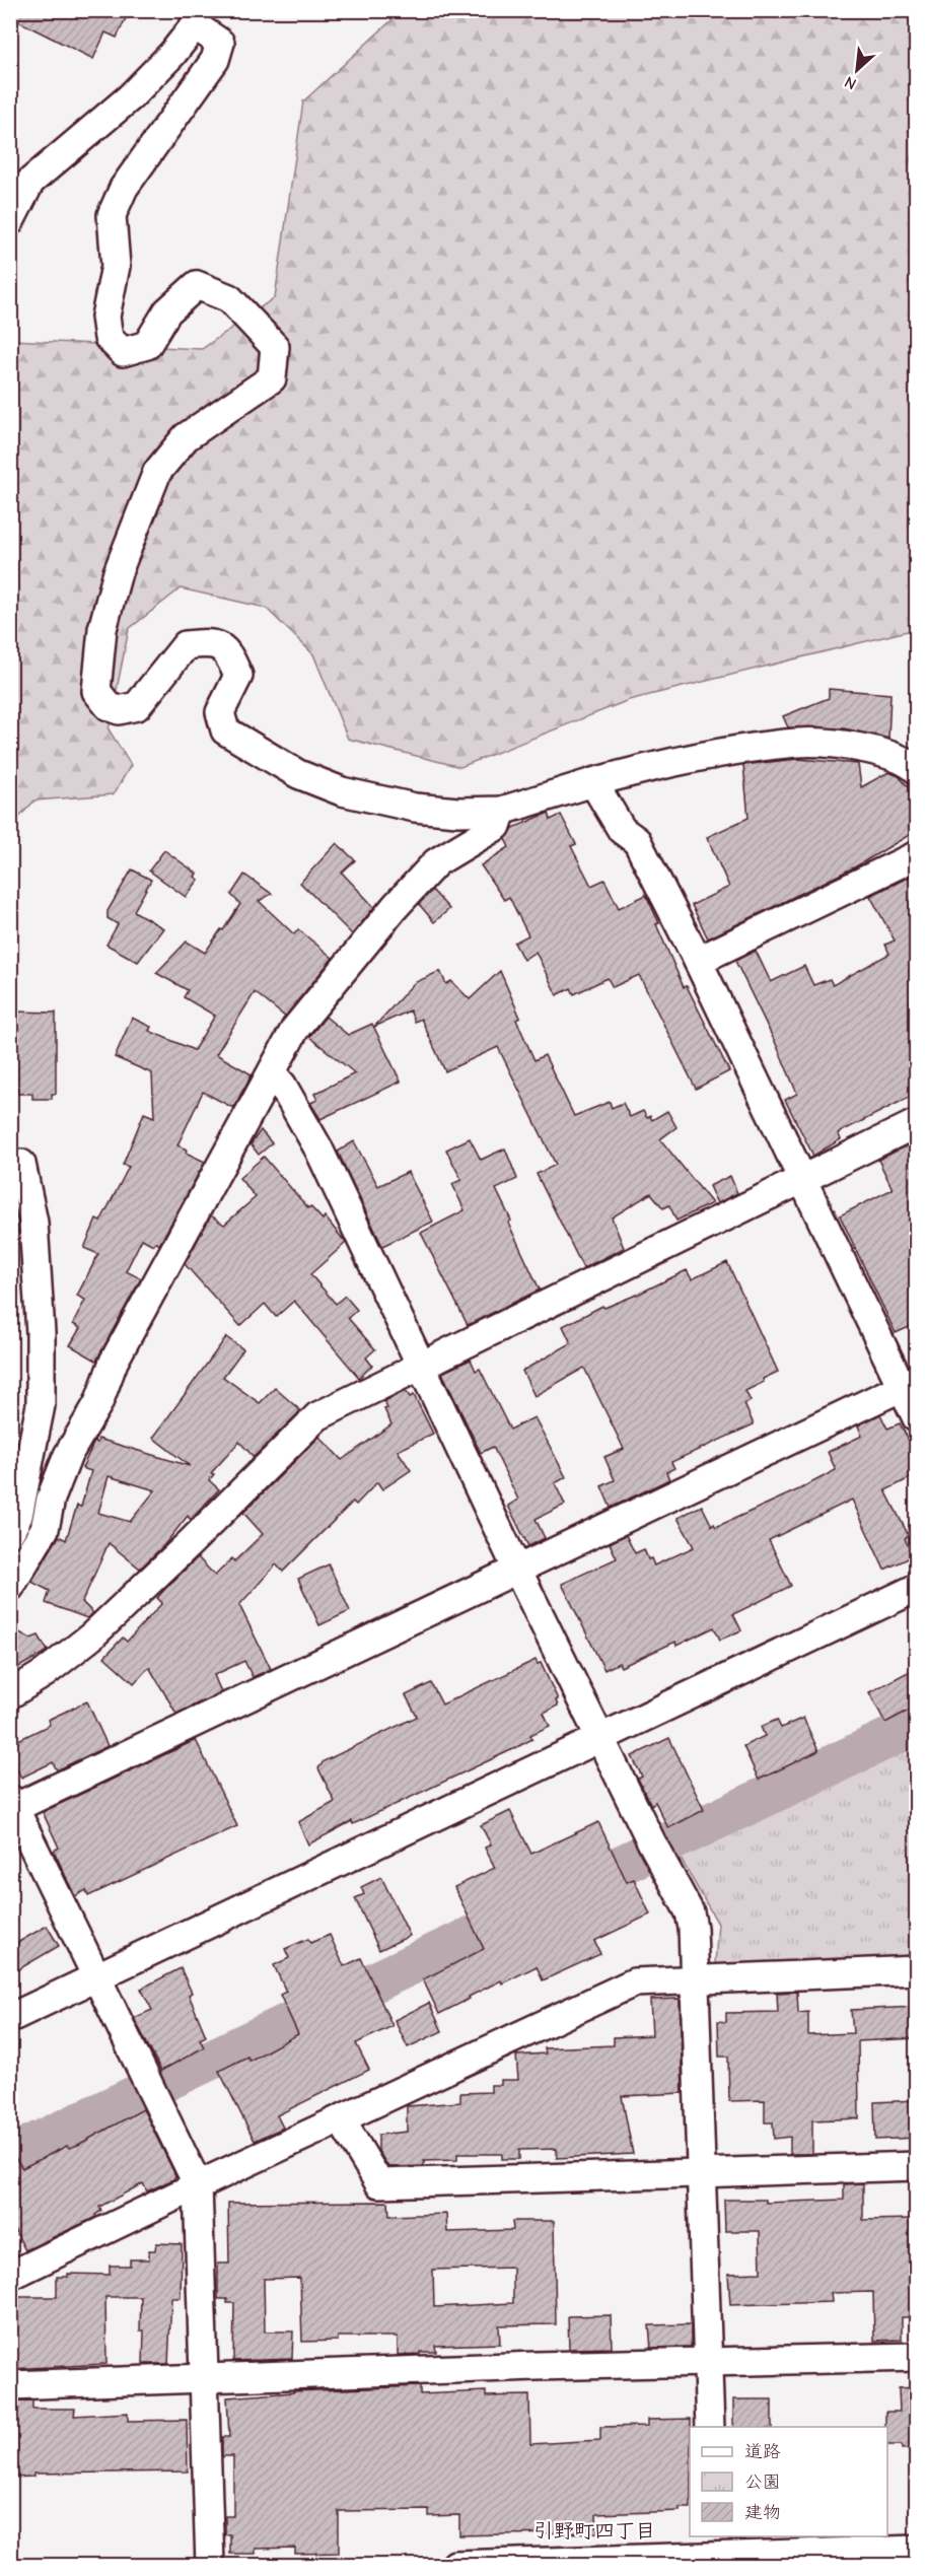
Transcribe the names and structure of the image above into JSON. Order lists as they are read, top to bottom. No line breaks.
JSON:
{"districts":["引野町四丁目"],"legend":["道路","公園","建物"],"north":"bottom left"}
